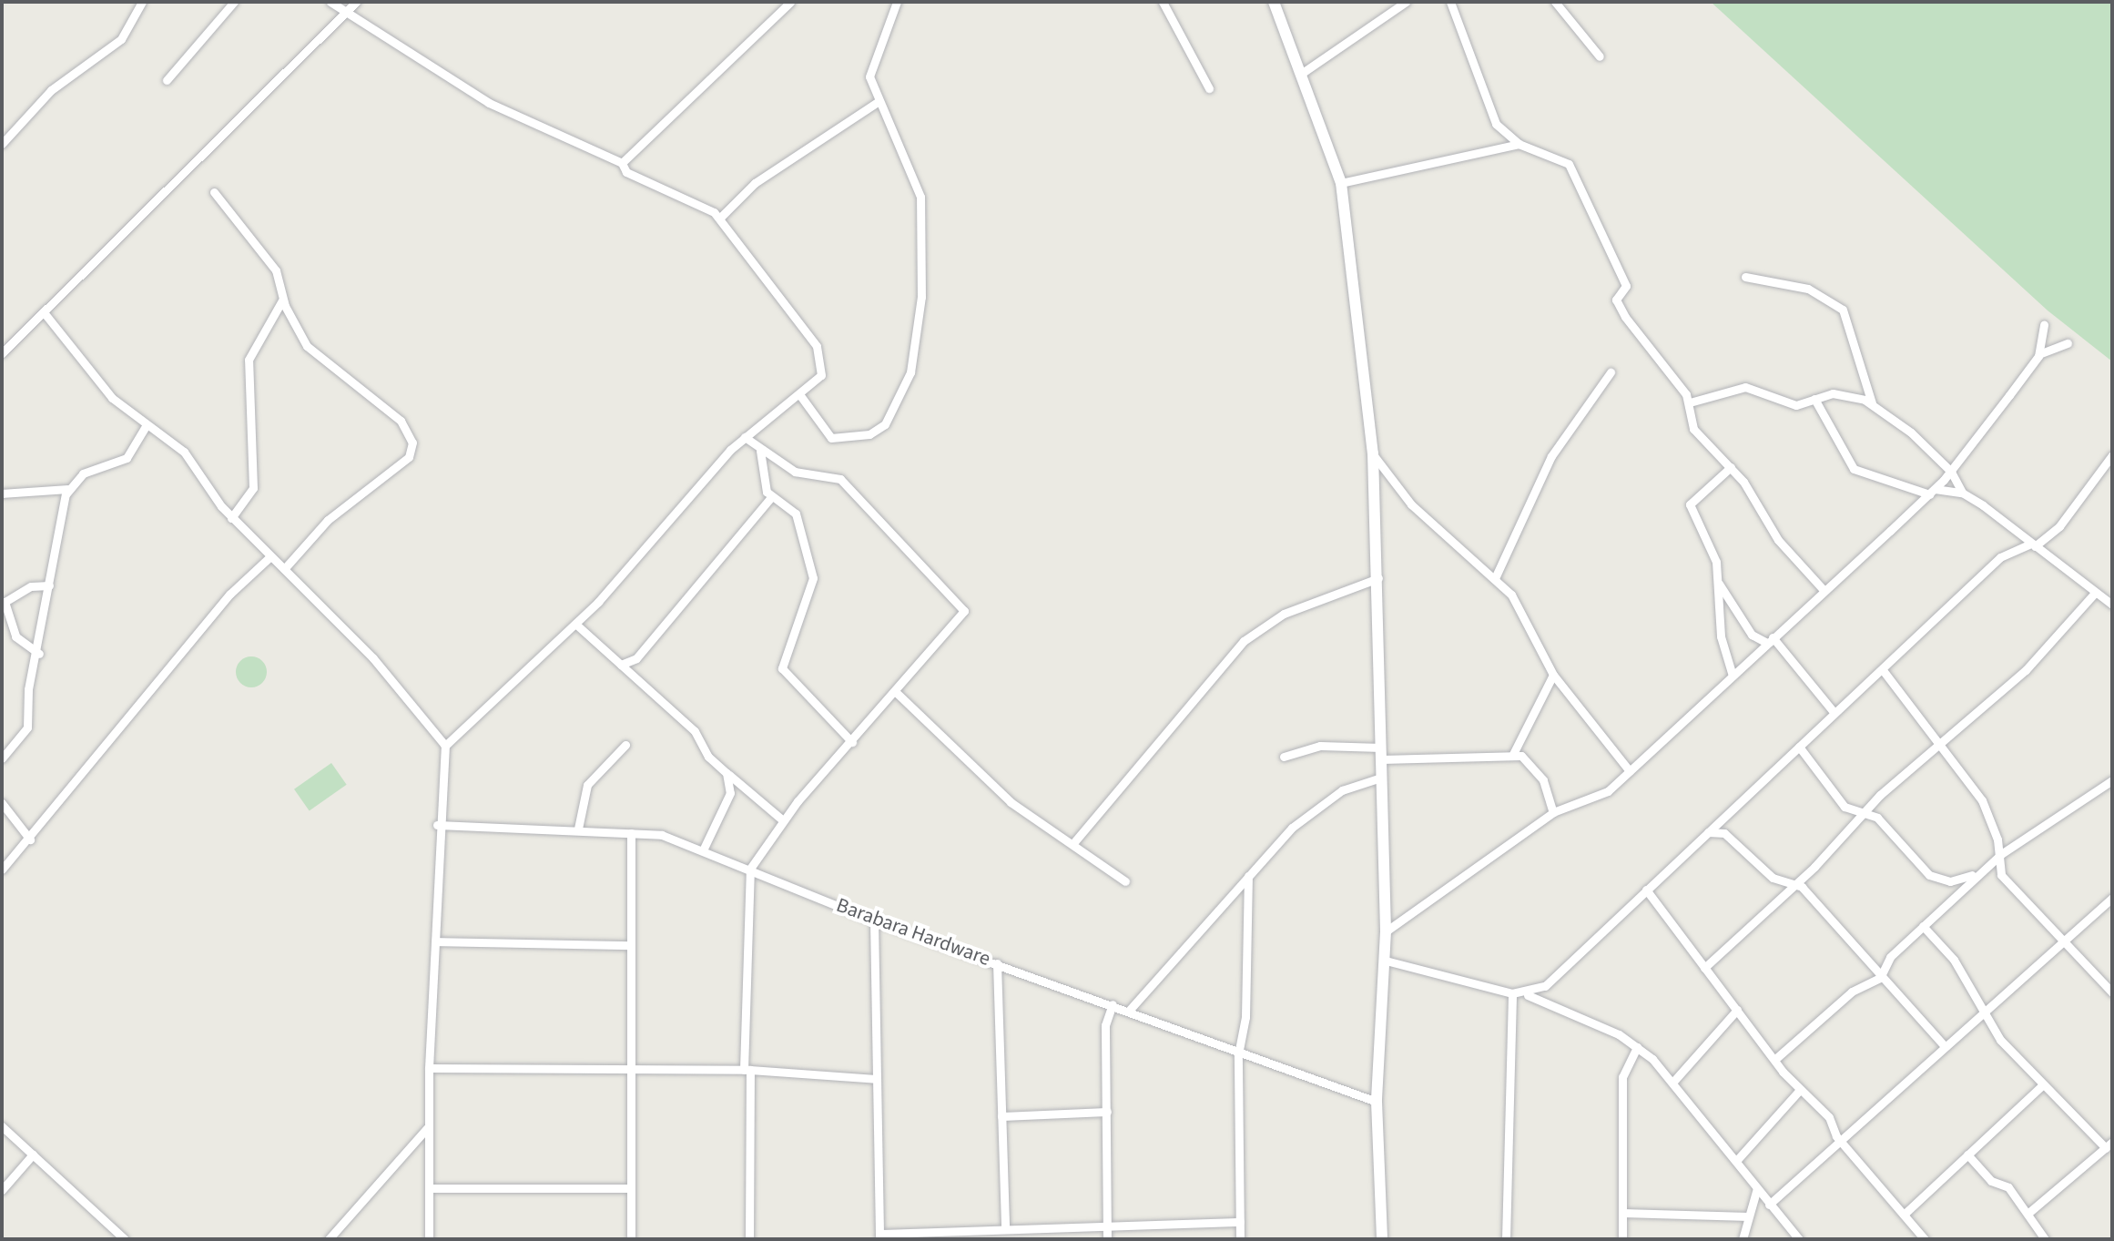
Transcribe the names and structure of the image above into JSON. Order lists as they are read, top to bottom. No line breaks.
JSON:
{"streets":{"street":["Barabara Hardware"]}}
